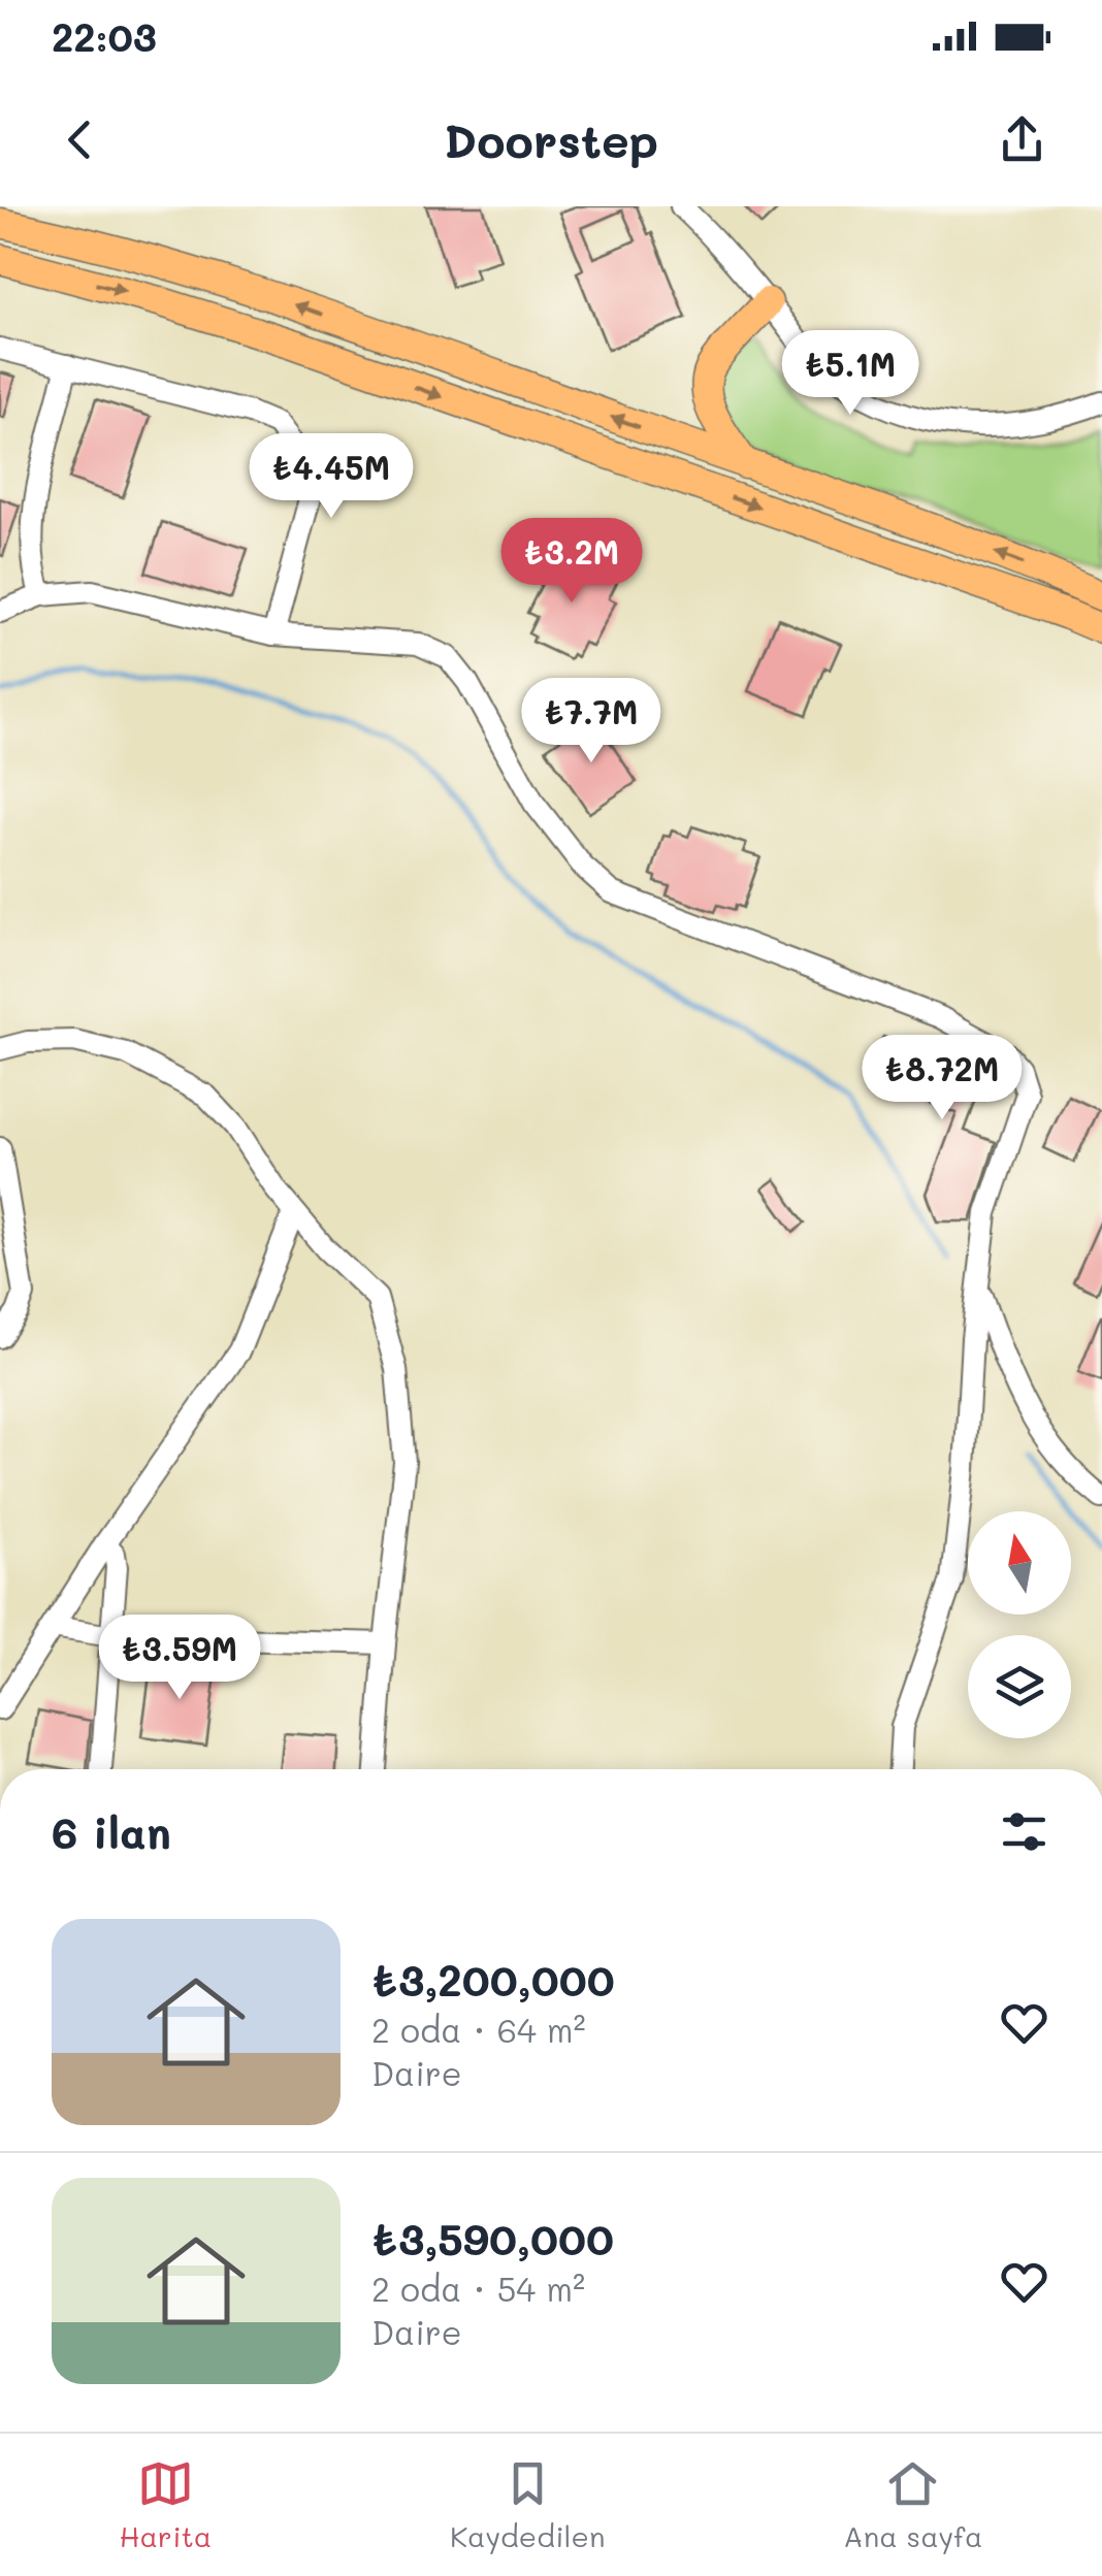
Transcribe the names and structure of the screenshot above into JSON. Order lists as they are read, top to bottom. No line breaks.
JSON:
{"north":"top","page":{"status":"22:03","header":"Doorstep","price":["₺5.1M","₺4.45M","₺3.2M","₺7.7M","₺8.72M","₺3.59M"],"heading":"6 ilan","list":[{"name":"₺3,200,000","note":"2 oda · 64 m² · Daire"},{"name":"₺3,590,000","note":"2 oda · 54 m² · Daire"}],"tabs":["Harita","Kaydedilen","Ana sayfa"]}}
